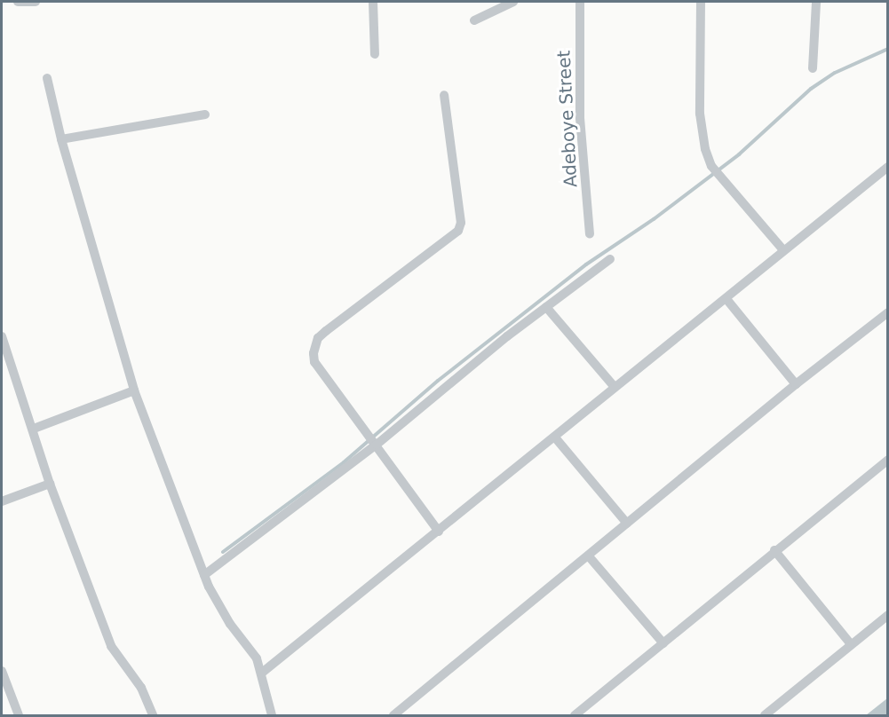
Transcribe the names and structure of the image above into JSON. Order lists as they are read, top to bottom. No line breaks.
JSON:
{"streets":{"street":["Adeboye Street"]}}
